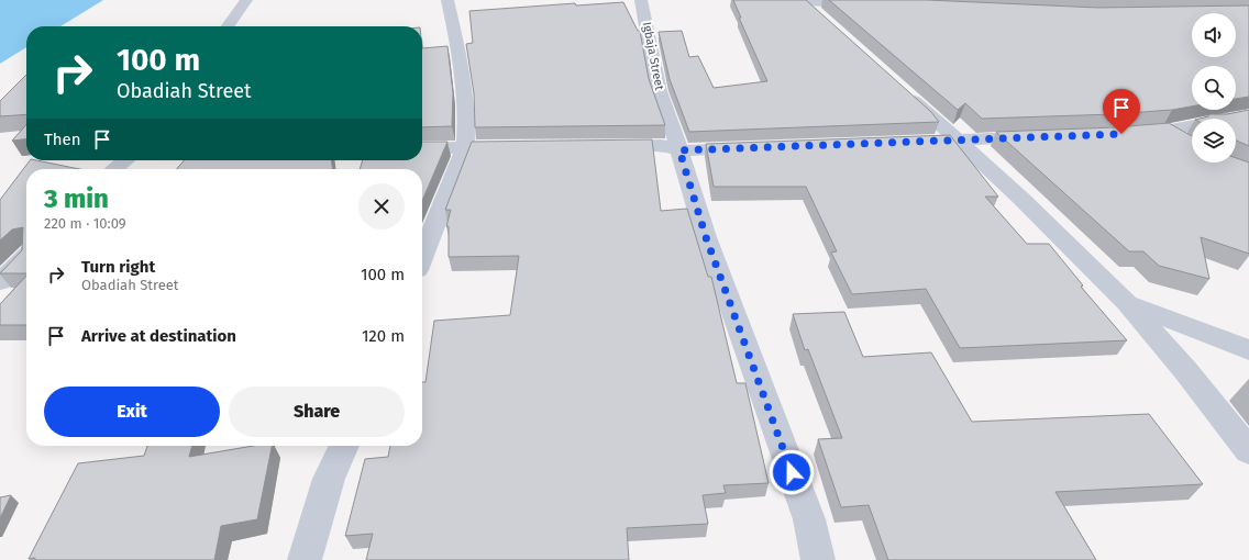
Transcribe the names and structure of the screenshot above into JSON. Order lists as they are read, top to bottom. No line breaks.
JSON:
{"streets":{"street":["Igbaja Street"]},"page":{"turn":["100 m","Obadiah Street"],"then":"Then","heading":["3 min","220 m · 10:09"],"list":[{"name":"Turn right","note":"Obadiah Street","value":"100 m"},{"name":"Arrive at destination","value":"120 m"}],"buttons":["Exit","Share"]}}
